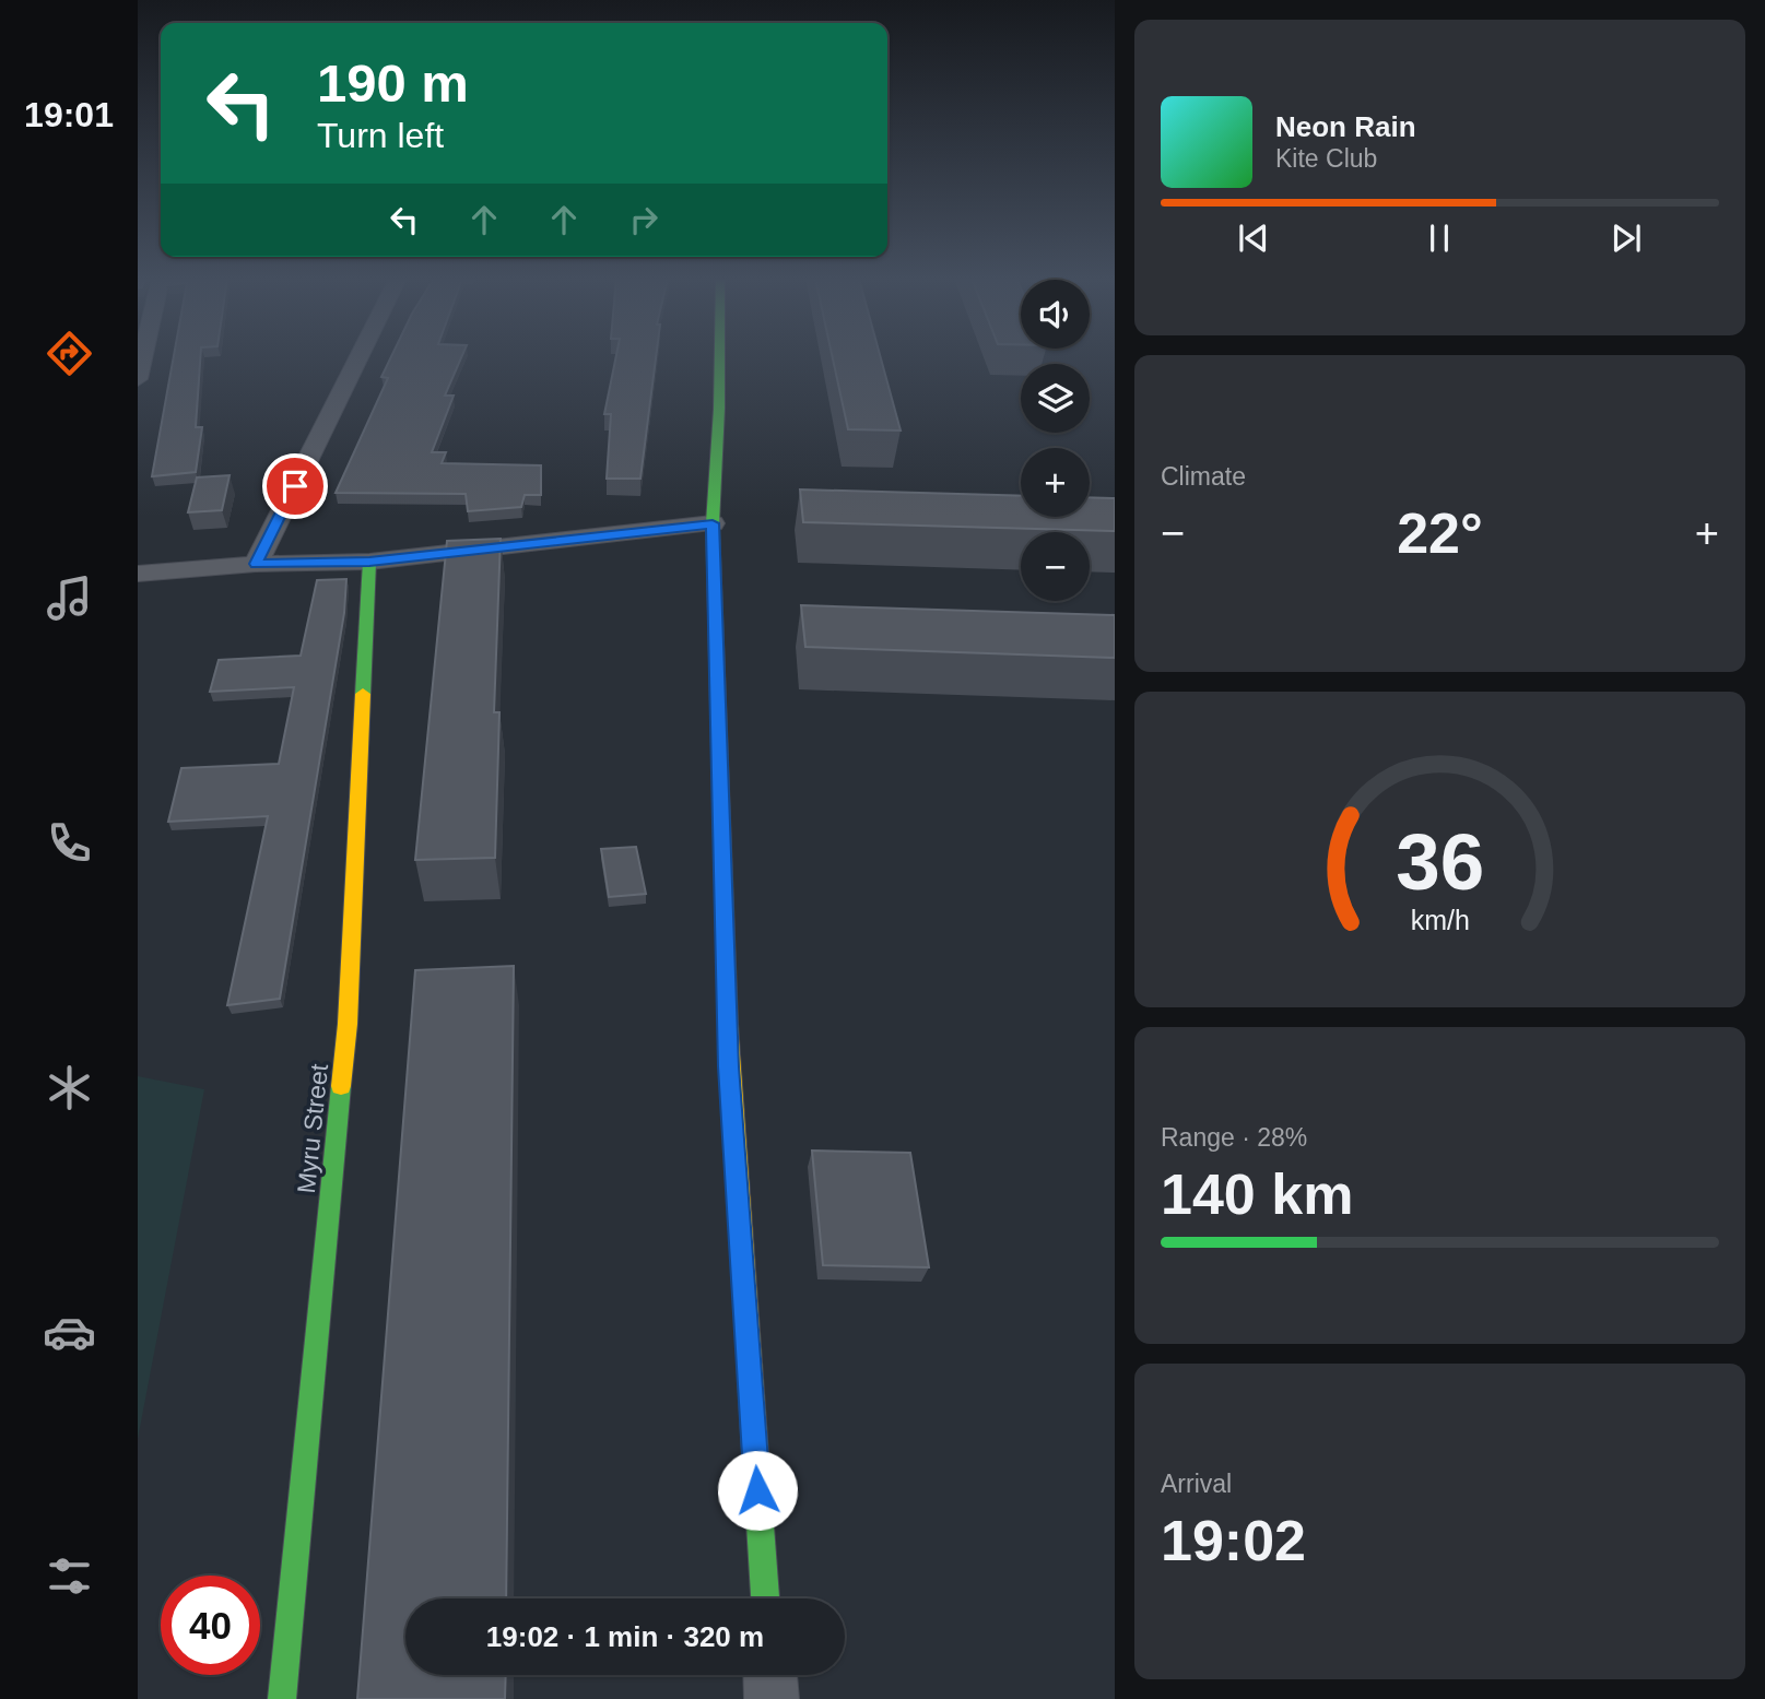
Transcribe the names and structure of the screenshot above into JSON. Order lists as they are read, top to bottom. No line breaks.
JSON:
{"streets":{"street":["Myru Street"]},"page":{"tabs":"19:01","turn":["190 m","Turn left"],"song":["Neon Rain","Kite Club"],"map_buttons":["+","−"],"tile":["Climate",["Range · 28%","140 km"],["Arrival","19:02"]],"heat":["−","22°","+"],"limit":"40","trip":"19:02 · 1 min · 320 m","gauge":["36","km/h"]}}
